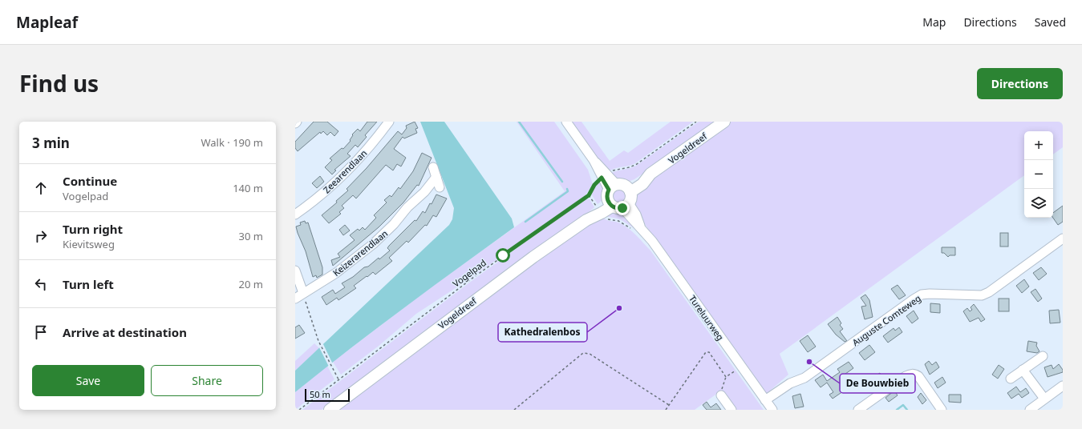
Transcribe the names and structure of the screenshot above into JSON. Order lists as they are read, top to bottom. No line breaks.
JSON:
{"streets":{"main road":["Vogeldreef"],"street":["Zeearendlaan","Keizerarendlaan","Tureluurweg","Auguste Comteweg"],"path":["Vogelpad"]},"crossings":[["Vogeldreef","Tureluurweg"],["Vogelpad","Tureluurweg"],["Tureluurweg","Auguste Comteweg"]],"places":["Kathedralenbos","De Bouwbieb"],"scale_bar":"50 m","page":{"header":"Mapleaf","nav":["Map","Directions","Saved"],"title":"Find us","buttons":["Directions",["Save","Share"]],"heading":["3 min","Walk · 190 m"],"map_buttons":["+","−"],"list":[["Continue","Vogelpad","140 m"],["Turn right","Kievitsweg","30 m"],["Turn left","20 m"],"Arrive at destination"],"scale":"50 m"}}
